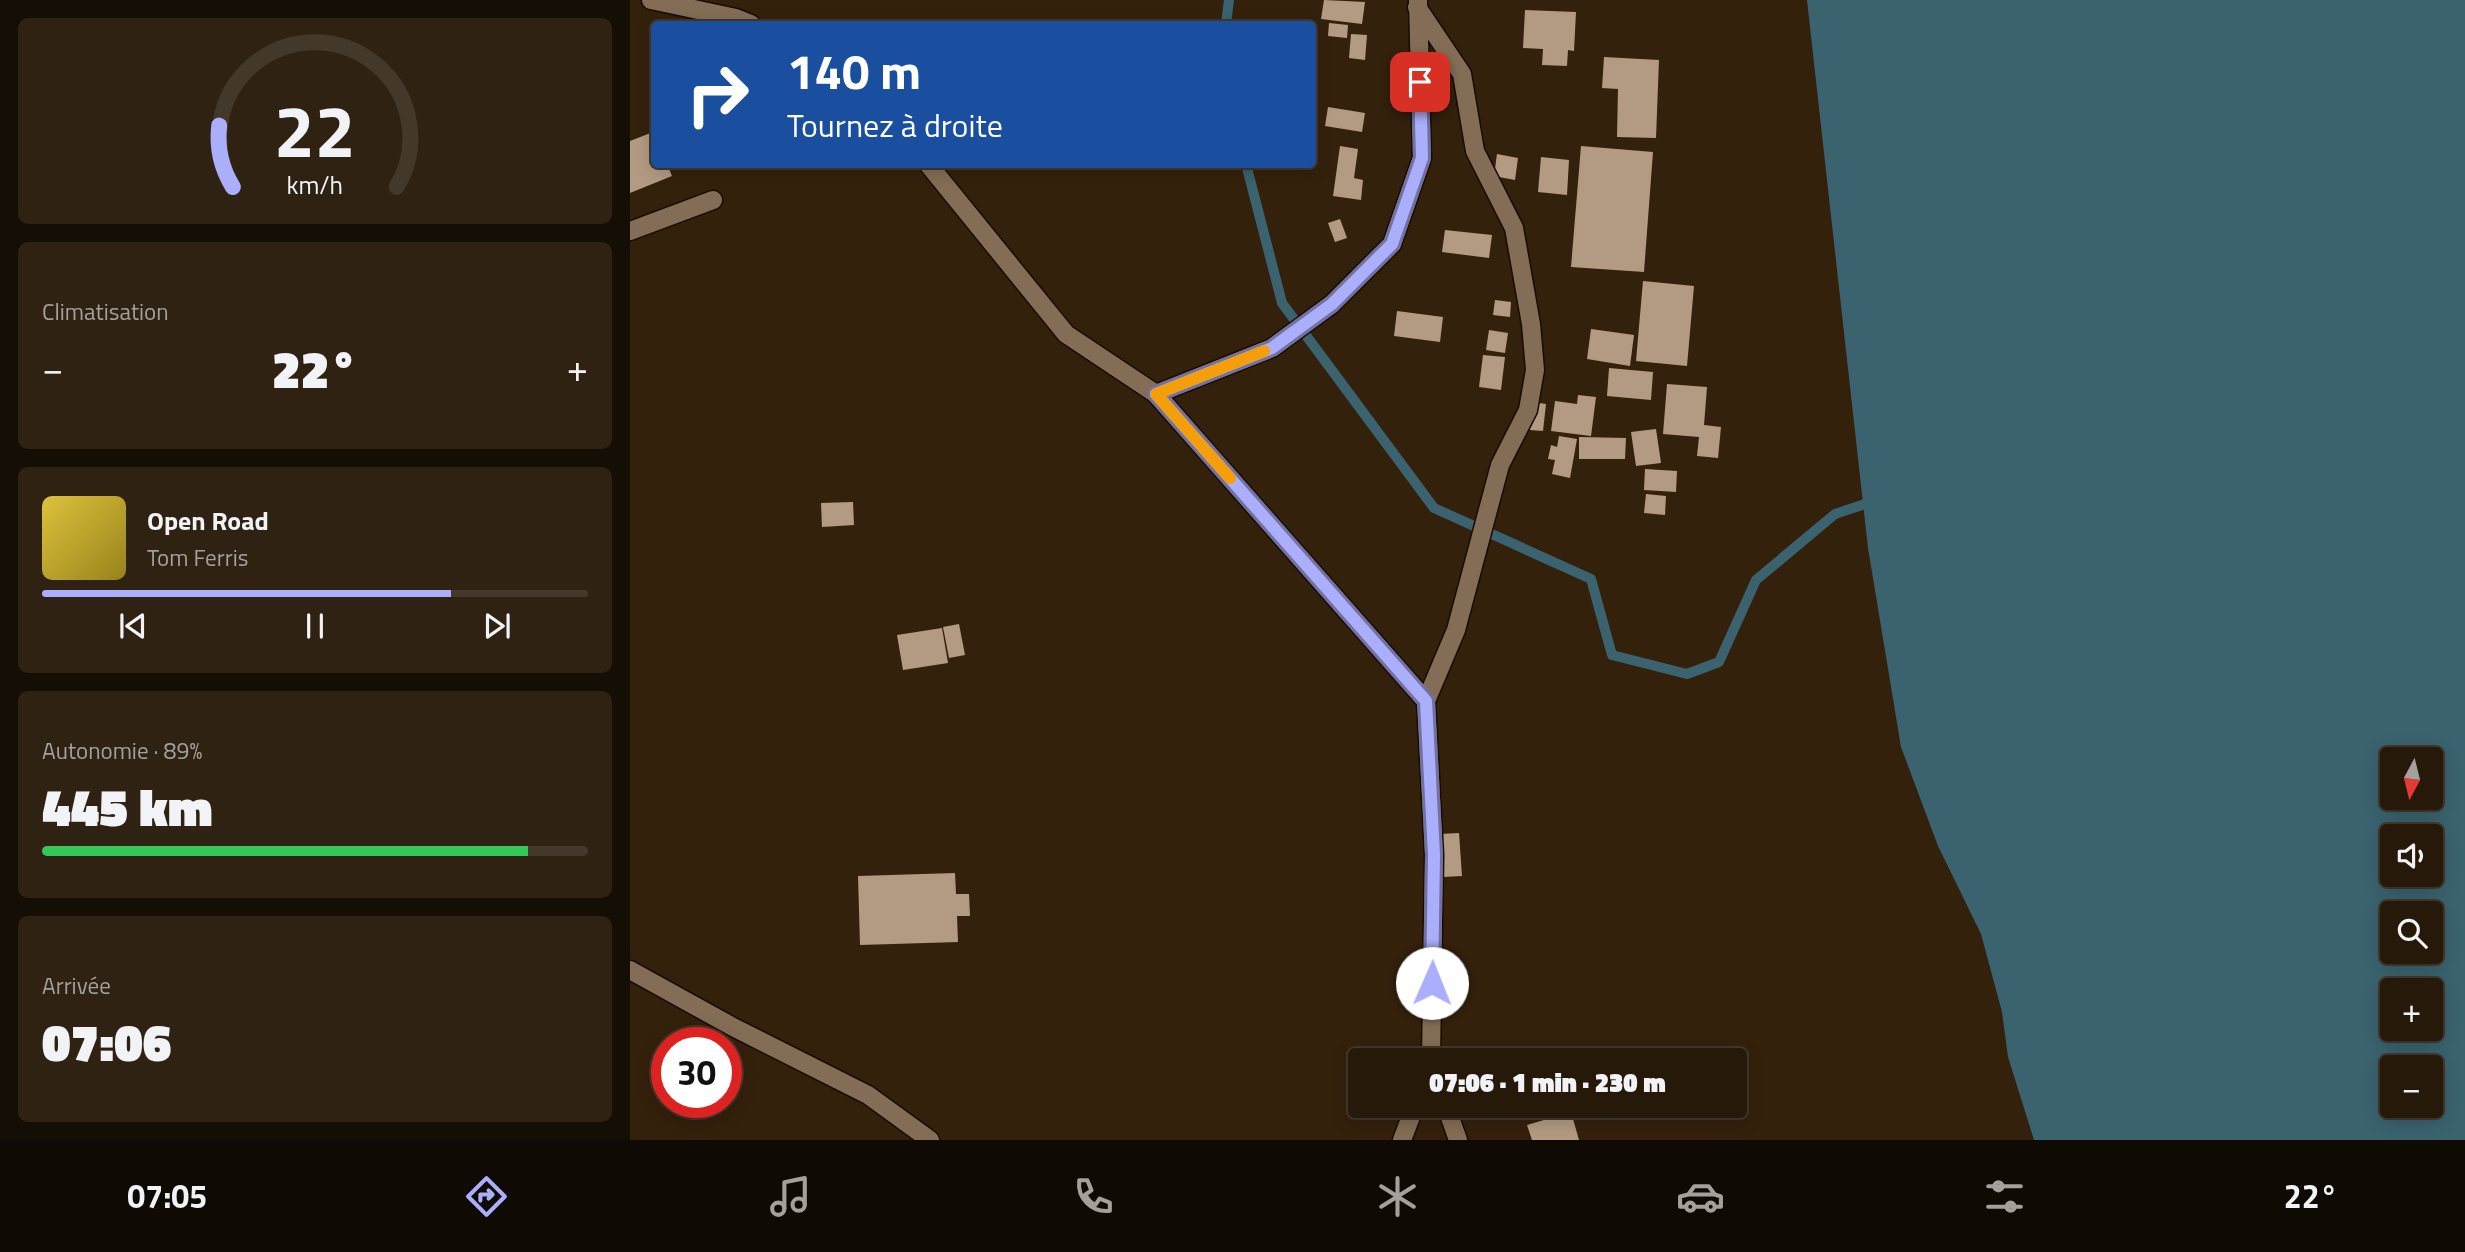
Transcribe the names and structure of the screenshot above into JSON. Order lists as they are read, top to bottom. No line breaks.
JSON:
{"north":"bottom","page":{"turn":["140 m","Tournez à droite"],"tile":["Climatisation",["Autonomie · 89%","445 km"],["Arrivée","07:06"]],"heat":["−","22°","+"],"song":["Open Road","Tom Ferris"],"map_buttons":["+","−"],"limit":"30","trip":"07:06 · 1 min · 230 m","tabs":["07:05","22°"],"gauge":["22","km/h"]}}
